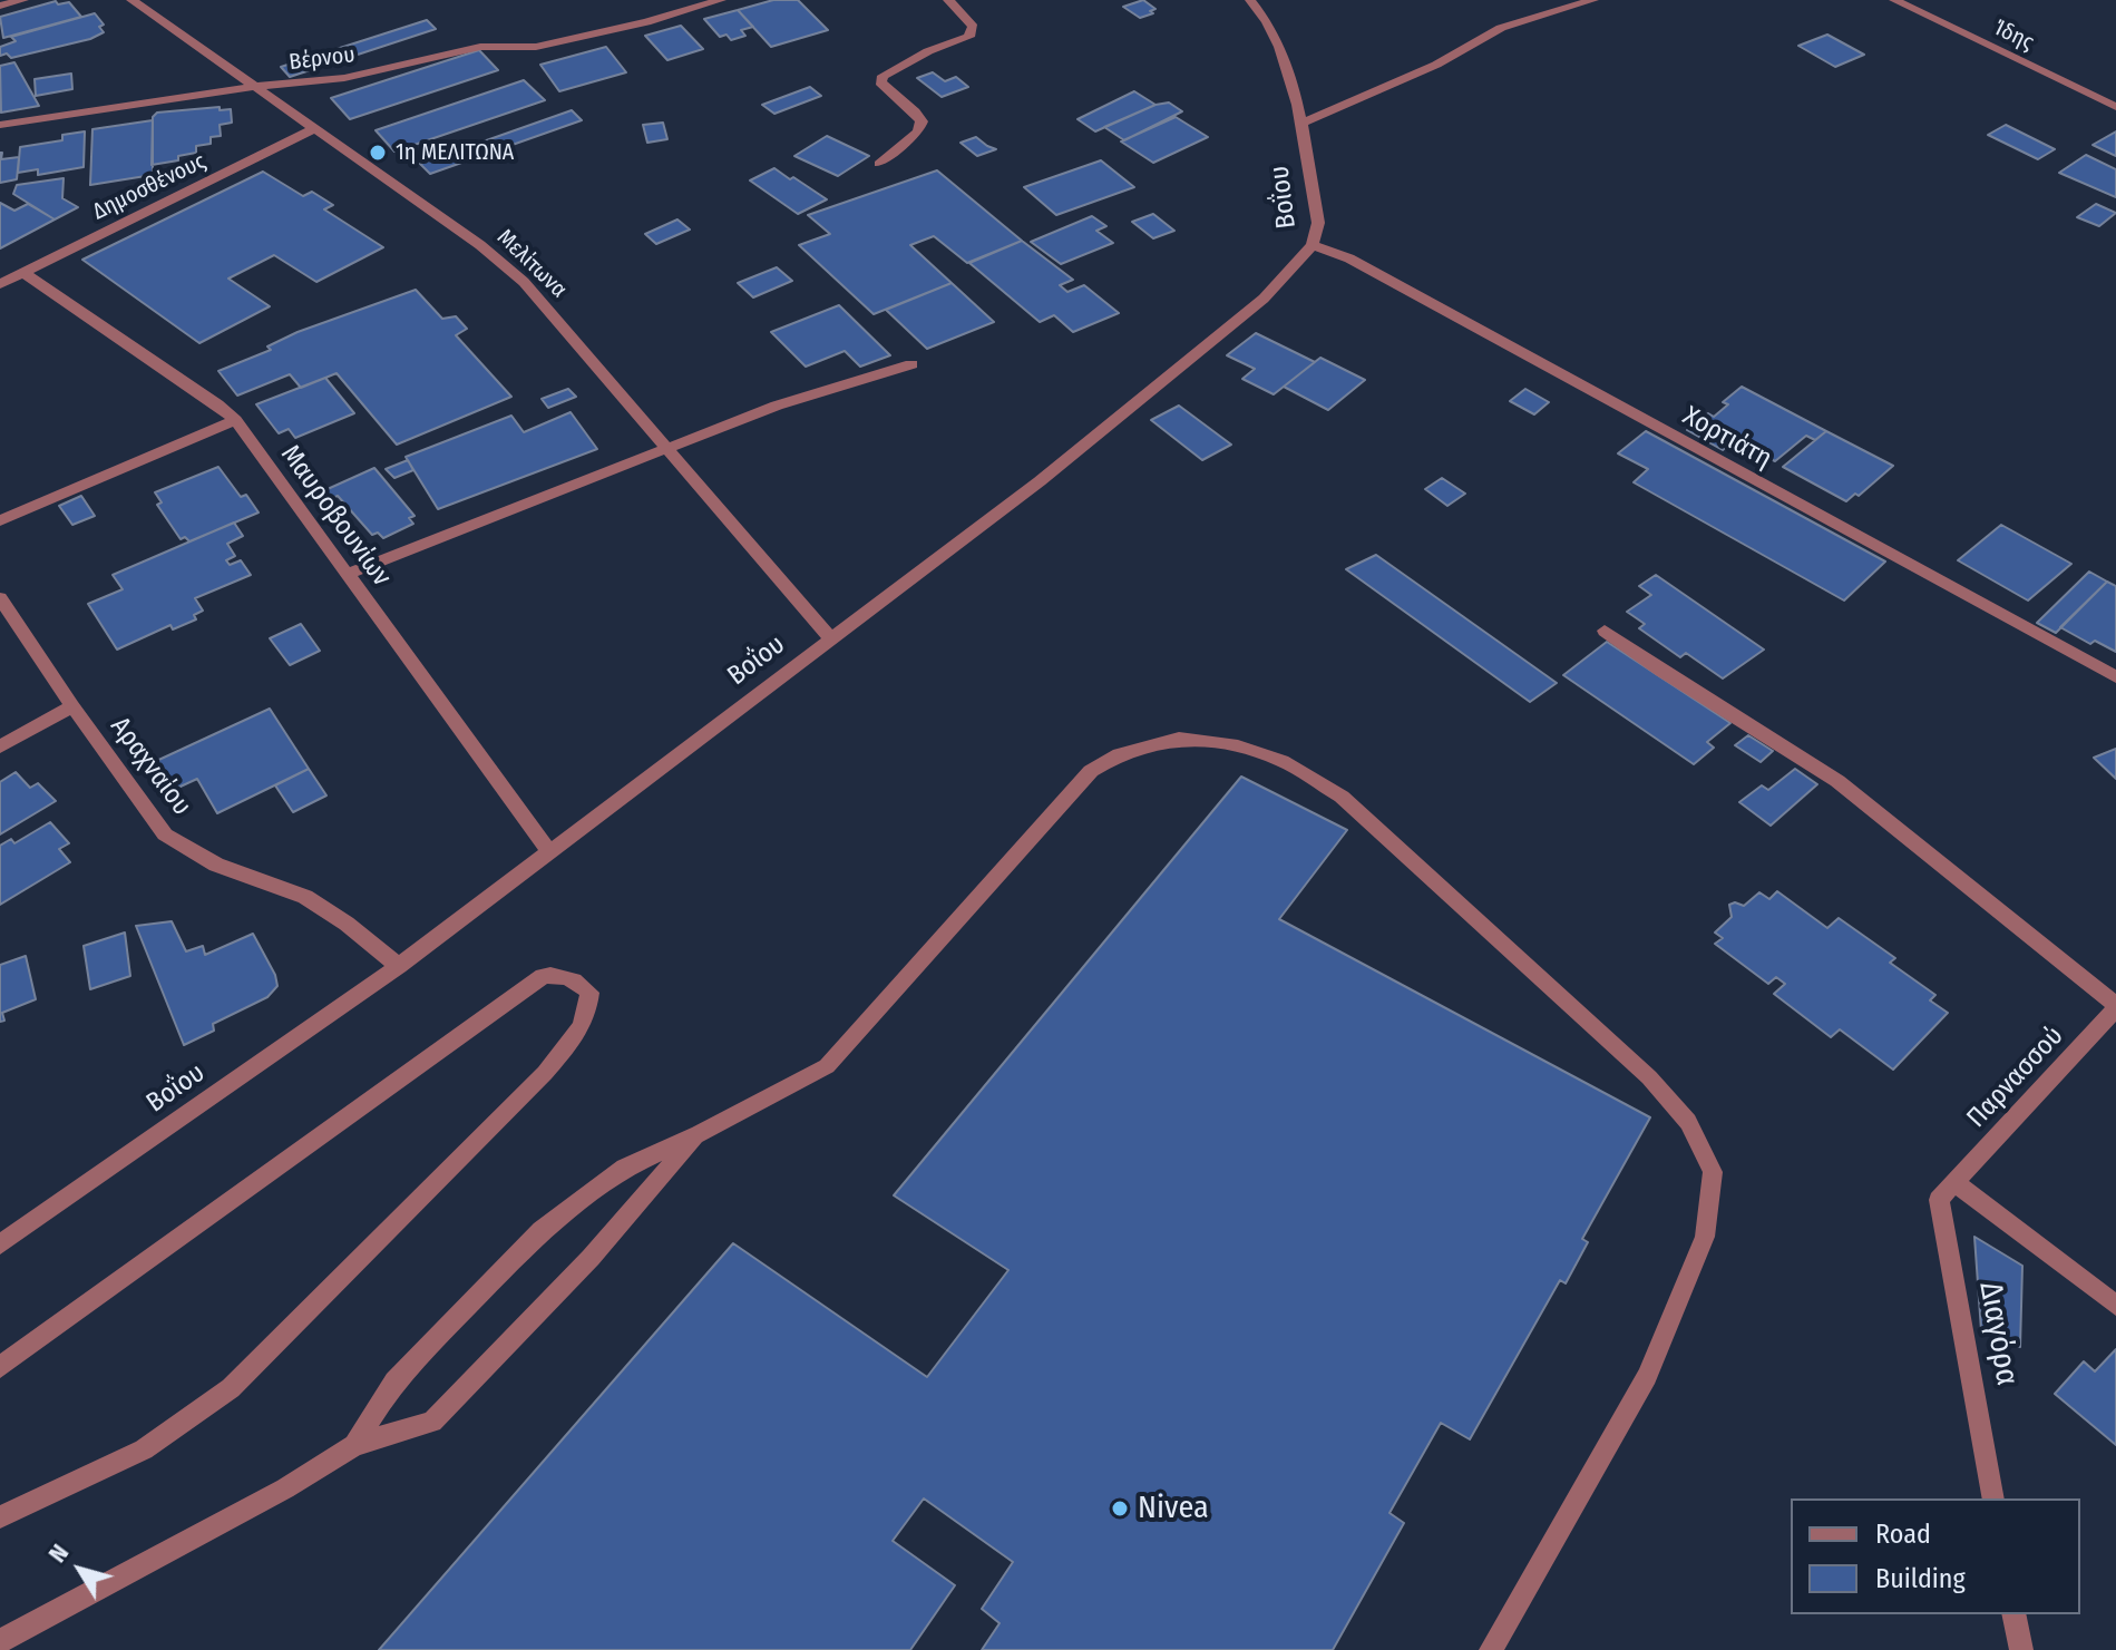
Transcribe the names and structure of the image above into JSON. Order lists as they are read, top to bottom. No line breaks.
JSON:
{"streets":{"street":["Ίδης","Βέρνου","Δημοσθένους","Βοΐου","Μελίτωνα","Χορτιάτη","Μαυροβουνίων","Αραχναίου","Παρνασσού","Διαγόρα"]},"crossings":[["Βέρνου","Μελίτωνα"],["Δημοσθένους","Μελίτωνα"],["Δημοσθένους","Μαυροβουνίων"],["Βοΐου","Μελίτωνα"],["Βοΐου","Χορτιάτη"],["Βοΐου","Μαυροβουνίων"],["Βοΐου","Αραχναίου"],["Παρνασσού","Διαγόρα"]],"places":["1η ΜΕΛΙΤΩΝΑ","Nivea"],"legend":["Road","Building"],"north":"top left"}
